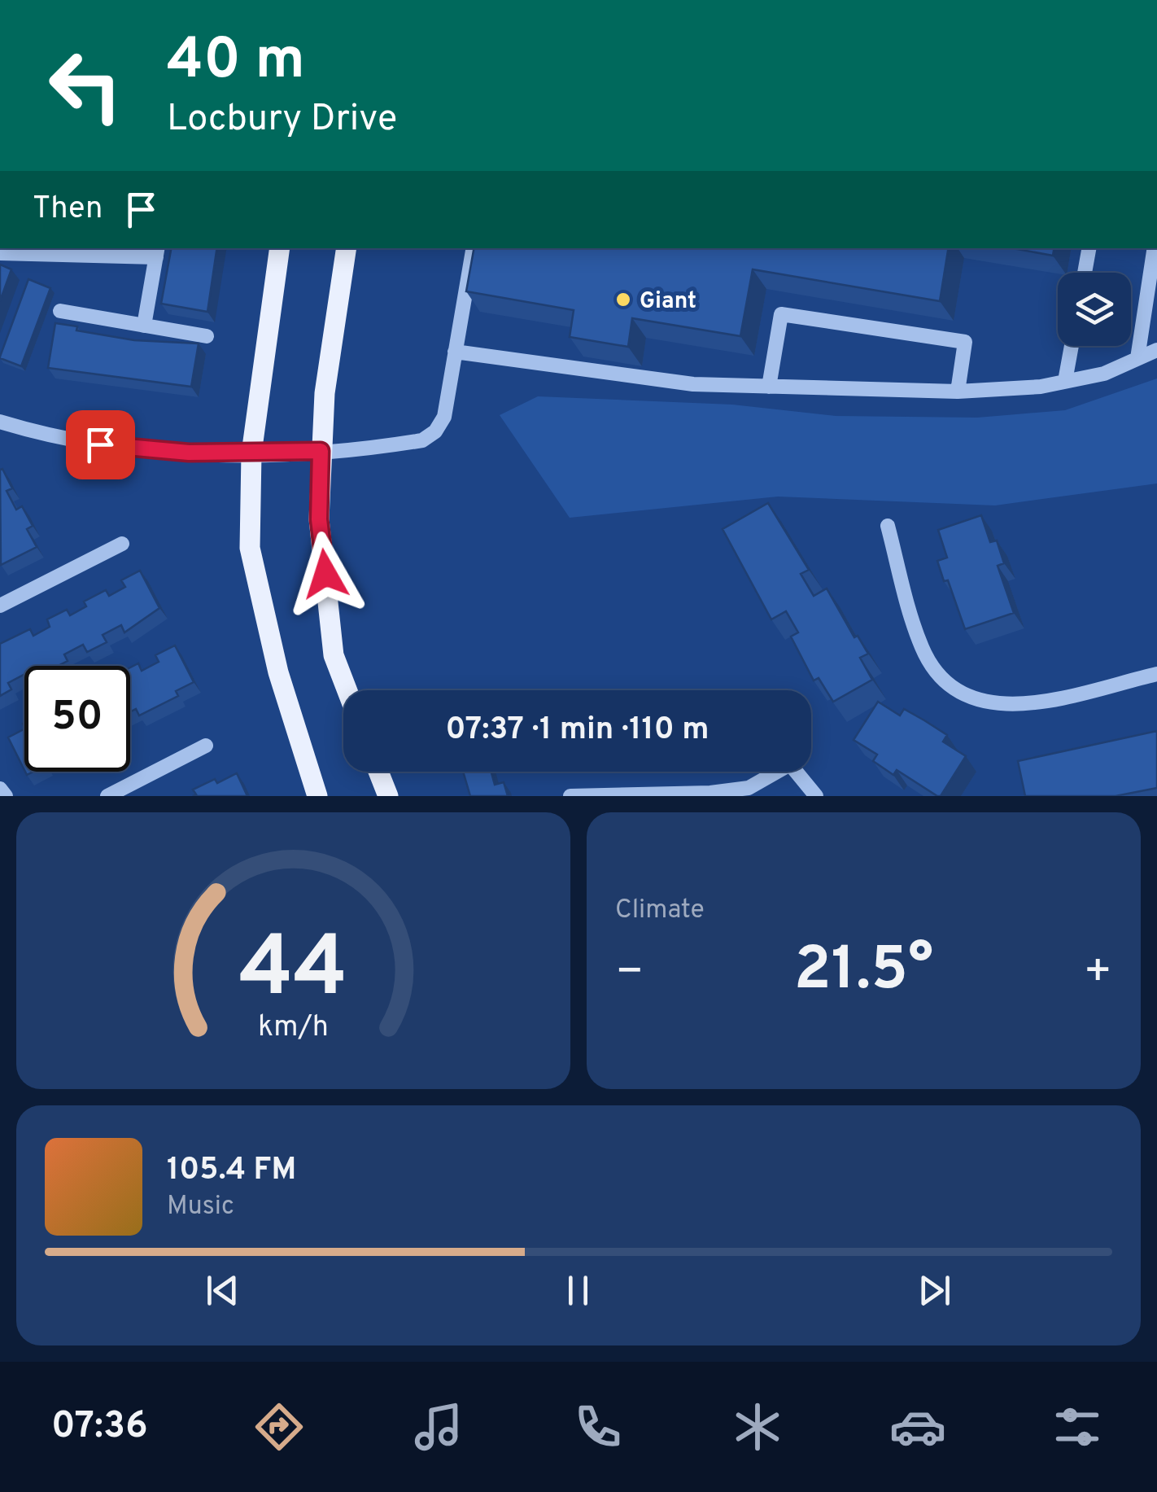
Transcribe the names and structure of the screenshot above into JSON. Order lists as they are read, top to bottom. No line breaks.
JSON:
{"places":["Giant"],"page":{"turn":["40 m","Locbury Drive"],"then":"Then","limit":"50","trip":"07:37 · 1 min · 110 m","tile":"Climate","heat":["−","21.5°","+"],"song":["105.4 FM","Music"],"tabs":"07:36","gauge":["44","km/h"]}}
